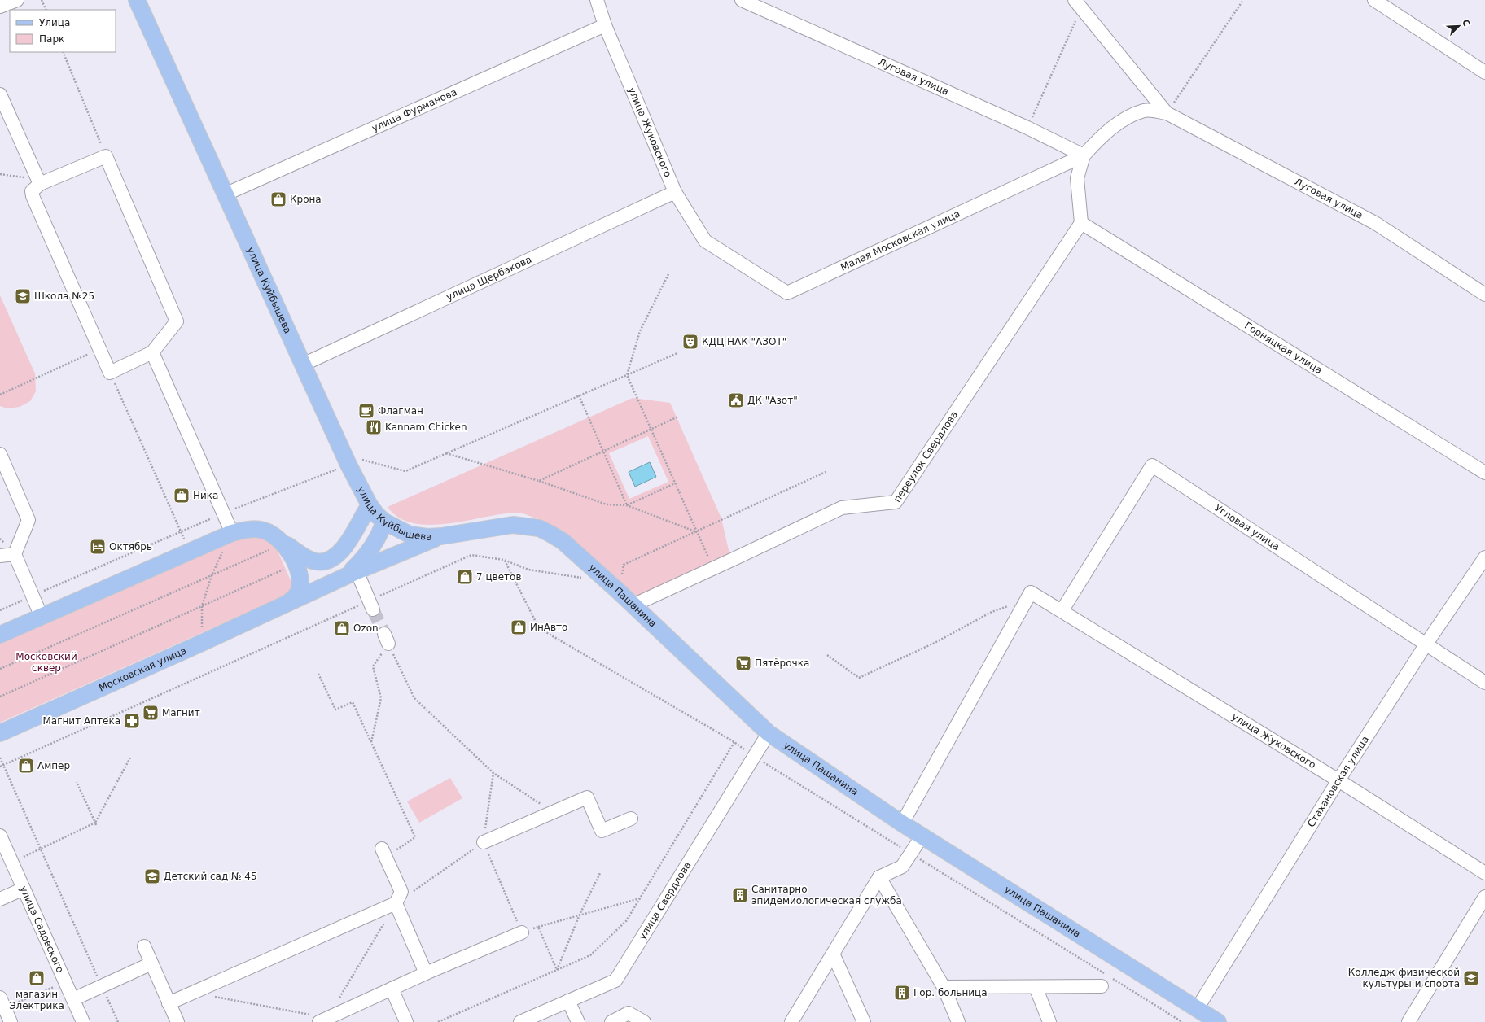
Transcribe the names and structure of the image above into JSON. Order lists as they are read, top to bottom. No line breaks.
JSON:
{"streets":{"main road":["улица Куйбышева","улица Пашанина","Московская улица"],"street":["Луговая улица","улица Фурманова","улица Жуковского","Малая Московская улица","улица Щербакова","Горняцкая улица","переулок Свердлова","Угловая улица","Стахановская улица","улица Свердлова","улица Садовского"]},"crossings":[["Луговая улица","Малая Московская улица"],["Луговая улица","Горняцкая улица"],["Луговая улица","переулок Свердлова"],["улица Фурманова","улица Жуковского"],["улица Фурманова","улица Куйбышева"],["улица Жуковского","Малая Московская улица"],["улица Жуковского","улица Щербакова"],["улица Жуковского","Угловая улица"],["улица Жуковского","улица Пашанина"],["улица Жуковского","Стахановская улица"],["улица Щербакова","улица Куйбышева"],["улица Куйбышева","улица Пашанина"],["улица Куйбышева","Московская улица"],["Горняцкая улица","переулок Свердлова"],["переулок Свердлова","улица Пашанина"],["Угловая улица","Стахановская улица"],["улица Пашанина","Московская улица"],["улица Пашанина","Стахановская улица"],["улица Пашанина","улица Свердлова"]],"parks":["Московский сквер"],"places":{"shop":["Крона","Ника","7 цветов","ИнАвто","Ozon","Ампер","магазин Электрика"],"school or university":["Школа №25","Детский сад № 45","Колледж физической культуры и спорта"],"theatre":["КДЦ НАК \"АЗОТ\""],"public building":["ДК \"Азот\""],"cafe":["Флагман"],"restaurant":["Kannam Chicken"],"hotel":["Октябрь"],"supermarket":["Пятёрочка","Магнит"],"pharmacy":["Магнит Аптека"],"building":["Санитарно эпидемиологическая служба","Гор. больница"]},"legend":["Улица","Парк"],"north":"top right"}
